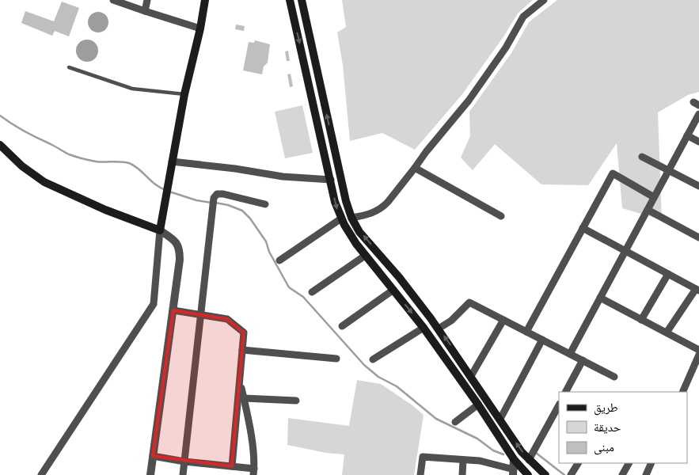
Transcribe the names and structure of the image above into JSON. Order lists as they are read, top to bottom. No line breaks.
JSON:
{"legend":["طريق","حديقة","مبنى"]}
